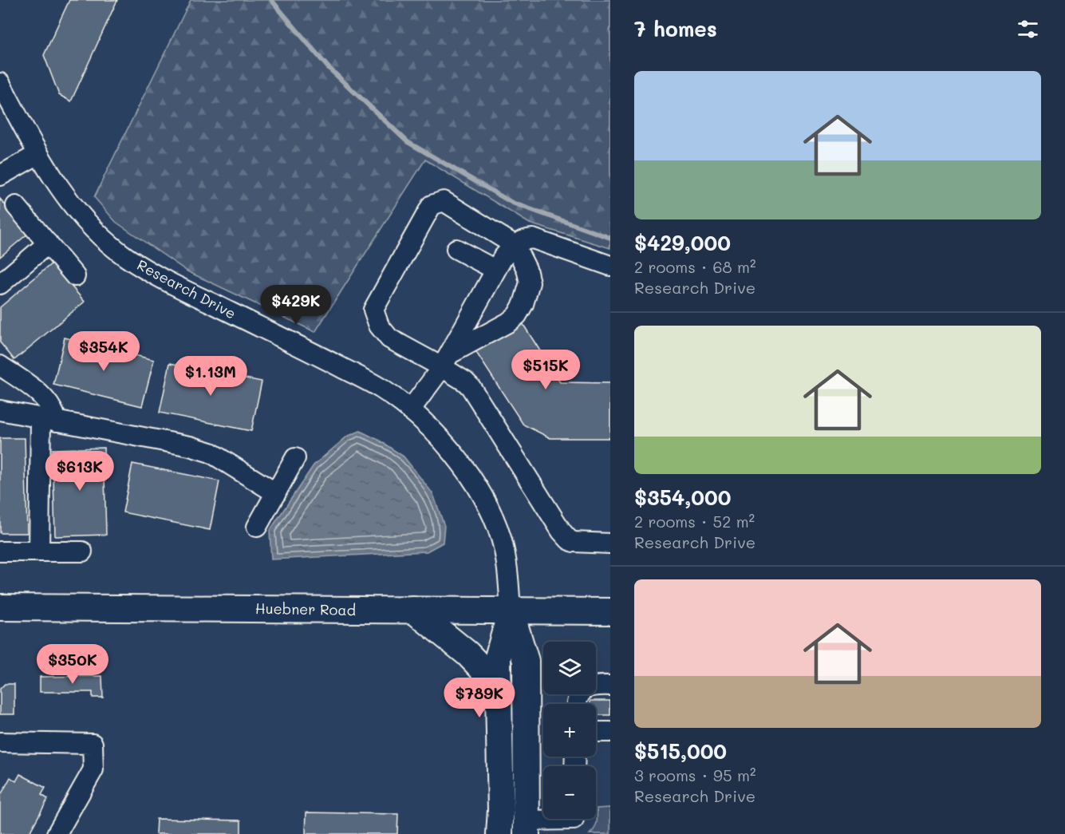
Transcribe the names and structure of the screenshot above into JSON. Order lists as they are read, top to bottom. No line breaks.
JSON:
{"streets":{"main road":["Research Drive","Huebner Road"]},"crossings":[["Research Drive","Huebner Road"]],"page":{"heading":"7 homes","list":[{"name":"$429,000","note":"2 rooms · 68 m² · Research Drive"},{"name":"$354,000","note":"2 rooms · 52 m² · Research Drive"},{"name":"$515,000","note":"3 rooms · 95 m² · Research Drive"}],"price":["$429K","$354K","$515K","$1.13M","$613K","$350K","$789K"],"map_buttons":["+","−"]}}
